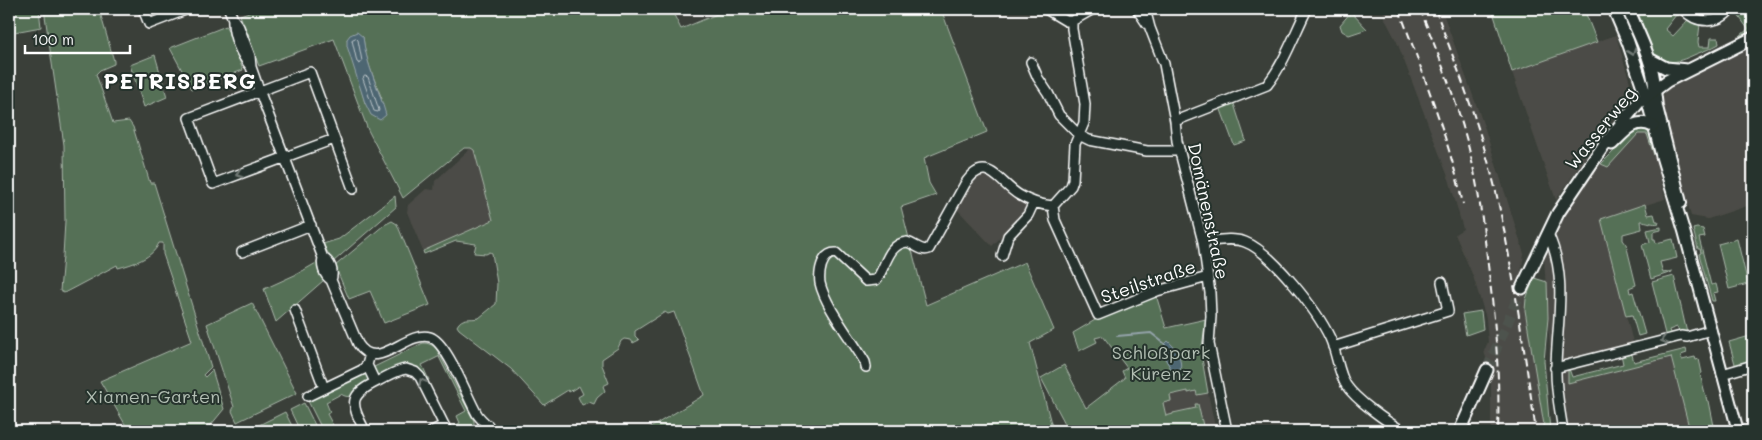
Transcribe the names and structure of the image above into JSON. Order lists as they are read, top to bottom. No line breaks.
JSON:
{"streets":{"main road":["Wasserweg"],"street":["Domänenstraße","Steilstraße"]},"crossings":[["Domänenstraße","Steilstraße"]],"districts":["PETRISBERG"],"parks":["Schloßpark Kürenz","Xiamen-Garten"],"scale_bar":"100 m"}
